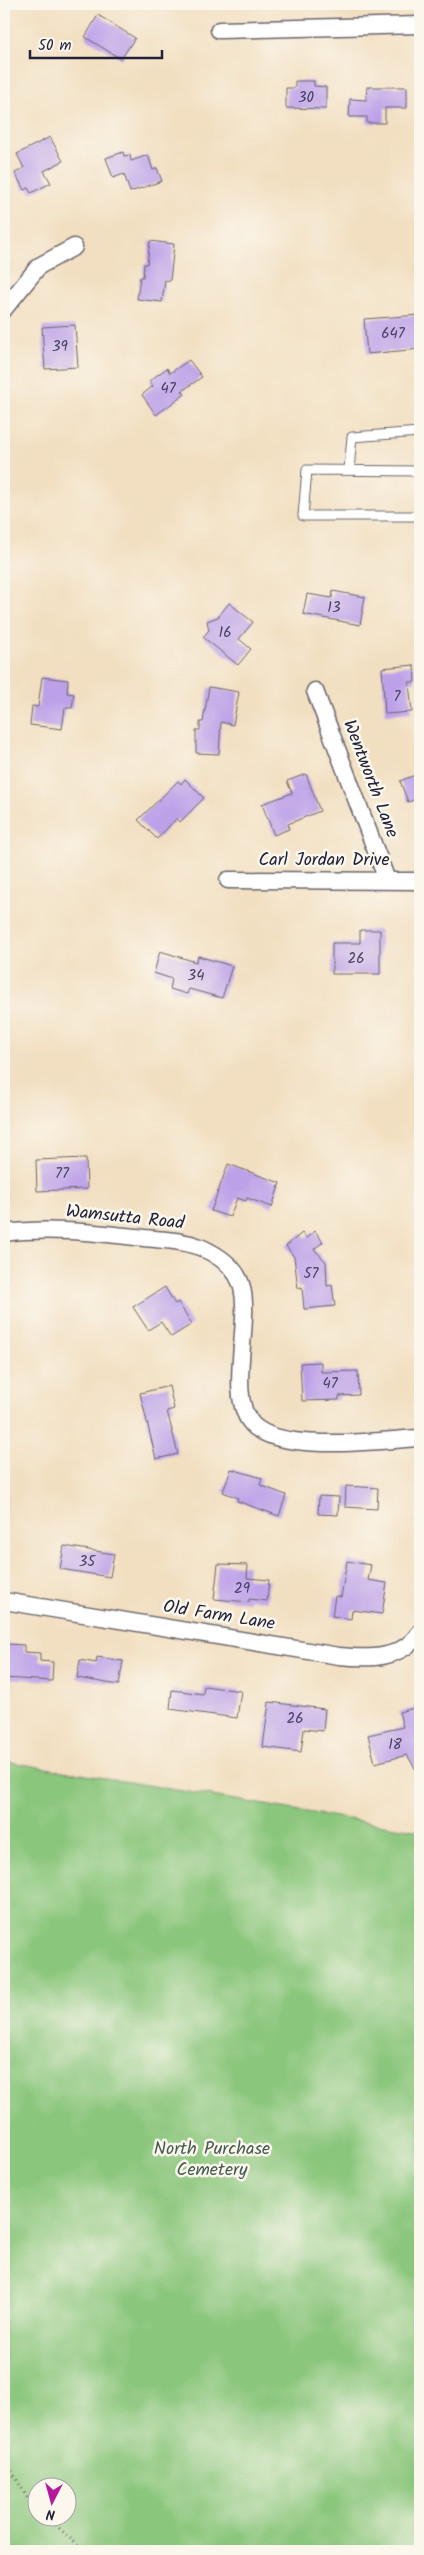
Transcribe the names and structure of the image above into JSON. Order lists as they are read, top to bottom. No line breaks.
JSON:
{"streets":{"street":["Wentworth Lane","Carl Jordan Drive","Wamsutta Road","Old Farm Lane"]},"crossings":[["Wentworth Lane","Carl Jordan Drive"]],"parks":["North Purchase Cemetery"],"house_numbers":["30","647","39","47","13","16","7","26","34","77","57","47","35","29","26","18"],"scale_bar":"50 m","north":"bottom"}
